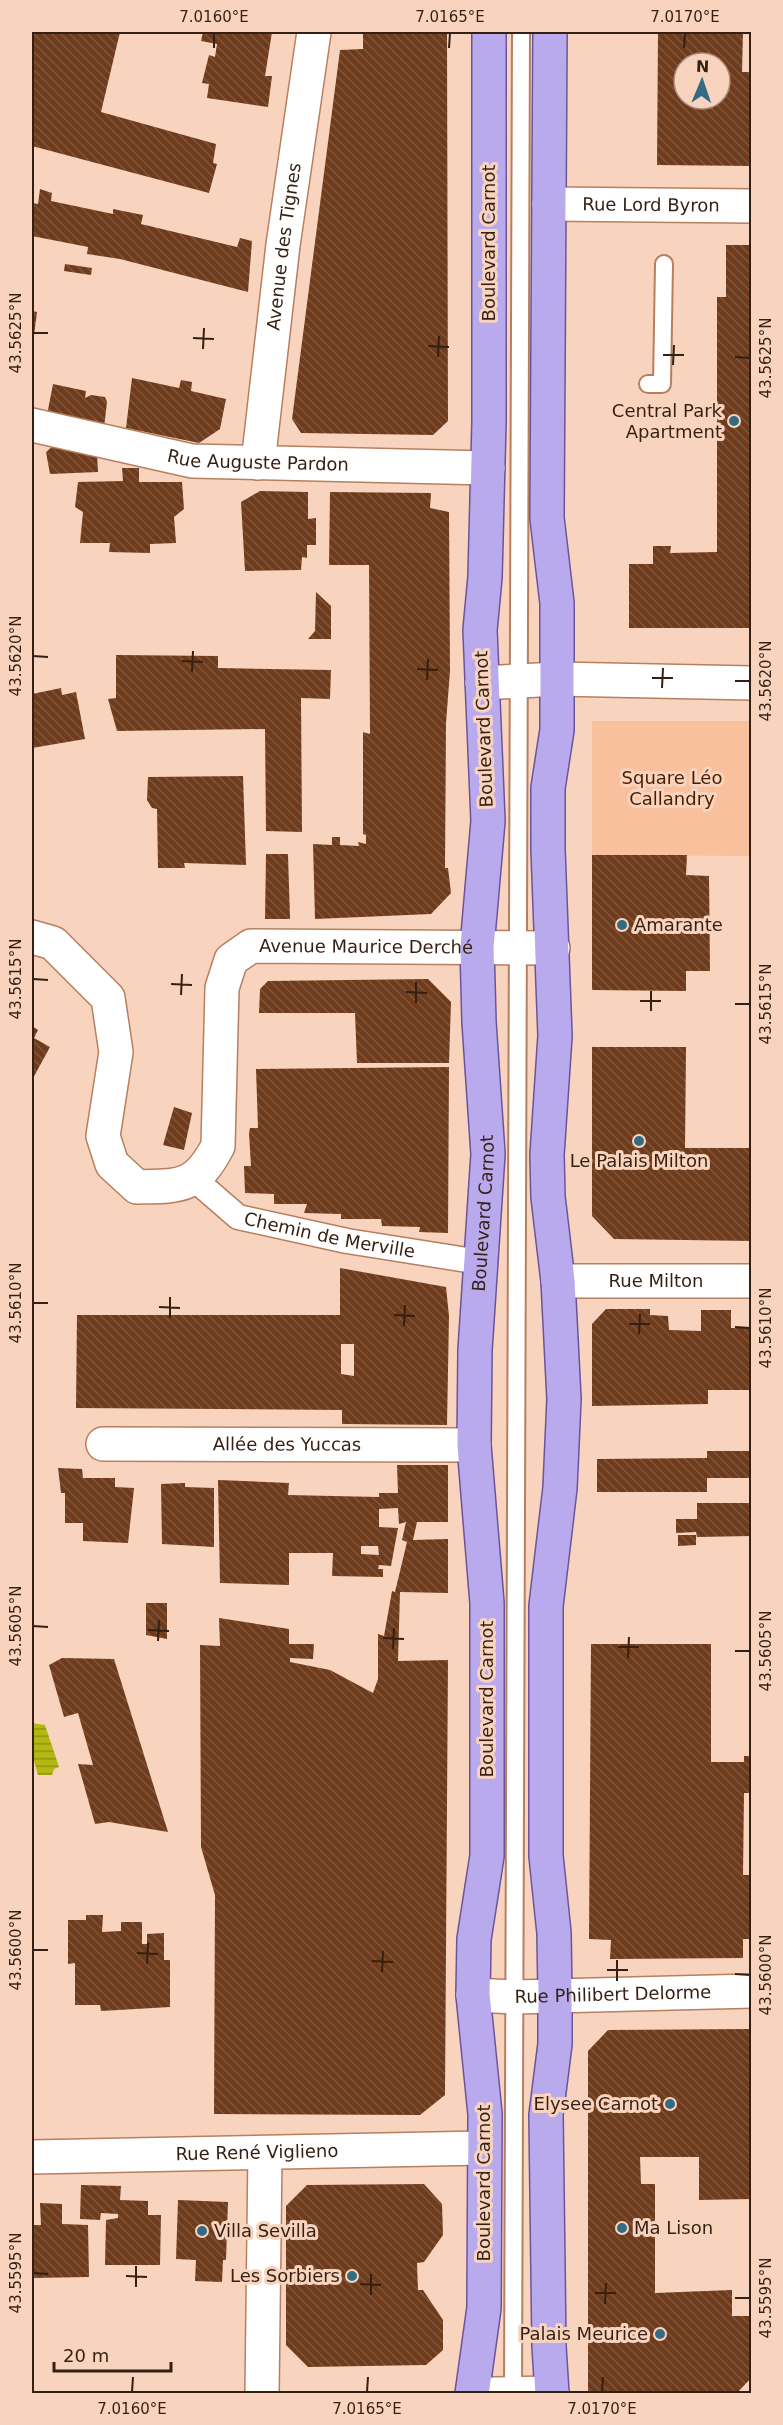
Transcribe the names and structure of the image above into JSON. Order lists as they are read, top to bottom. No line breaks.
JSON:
{"streets":{"main road":["Boulevard Carnot"],"street":["Rue Lord Byron","Avenue des Tignes","Rue Auguste Pardon","Avenue Maurice Derché","Chemin de Merville","Rue Milton","Allée des Yuccas","Rue Philibert Delorme","Rue René Viglieno"]},"crossings":[["Boulevard Carnot","Rue Auguste Pardon"],["Boulevard Carnot","Avenue Maurice Derché"],["Boulevard Carnot","Chemin de Merville"],["Boulevard Carnot","Allée des Yuccas"],["Boulevard Carnot","Rue Philibert Delorme"],["Boulevard Carnot","Rue René Viglieno"],["Avenue des Tignes","Rue Auguste Pardon"],["Avenue Maurice Derché","Chemin de Merville"]],"parks":["Square Léo Callandry"],"places":["Central Park Apartment","Amarante","Le Palais Milton","Elysee Carnot","Ma Lison","Villa Sevilla","Les Sorbiers","Palais Meurice"],"scale_bar":"20 m","north":"top","coordinates":["7.0160°E","7.0165°E","7.0170°E","43.5625°N","43.5620°N","43.5615°N","43.5610°N","43.5605°N","43.5600°N","43.5595°N"]}
